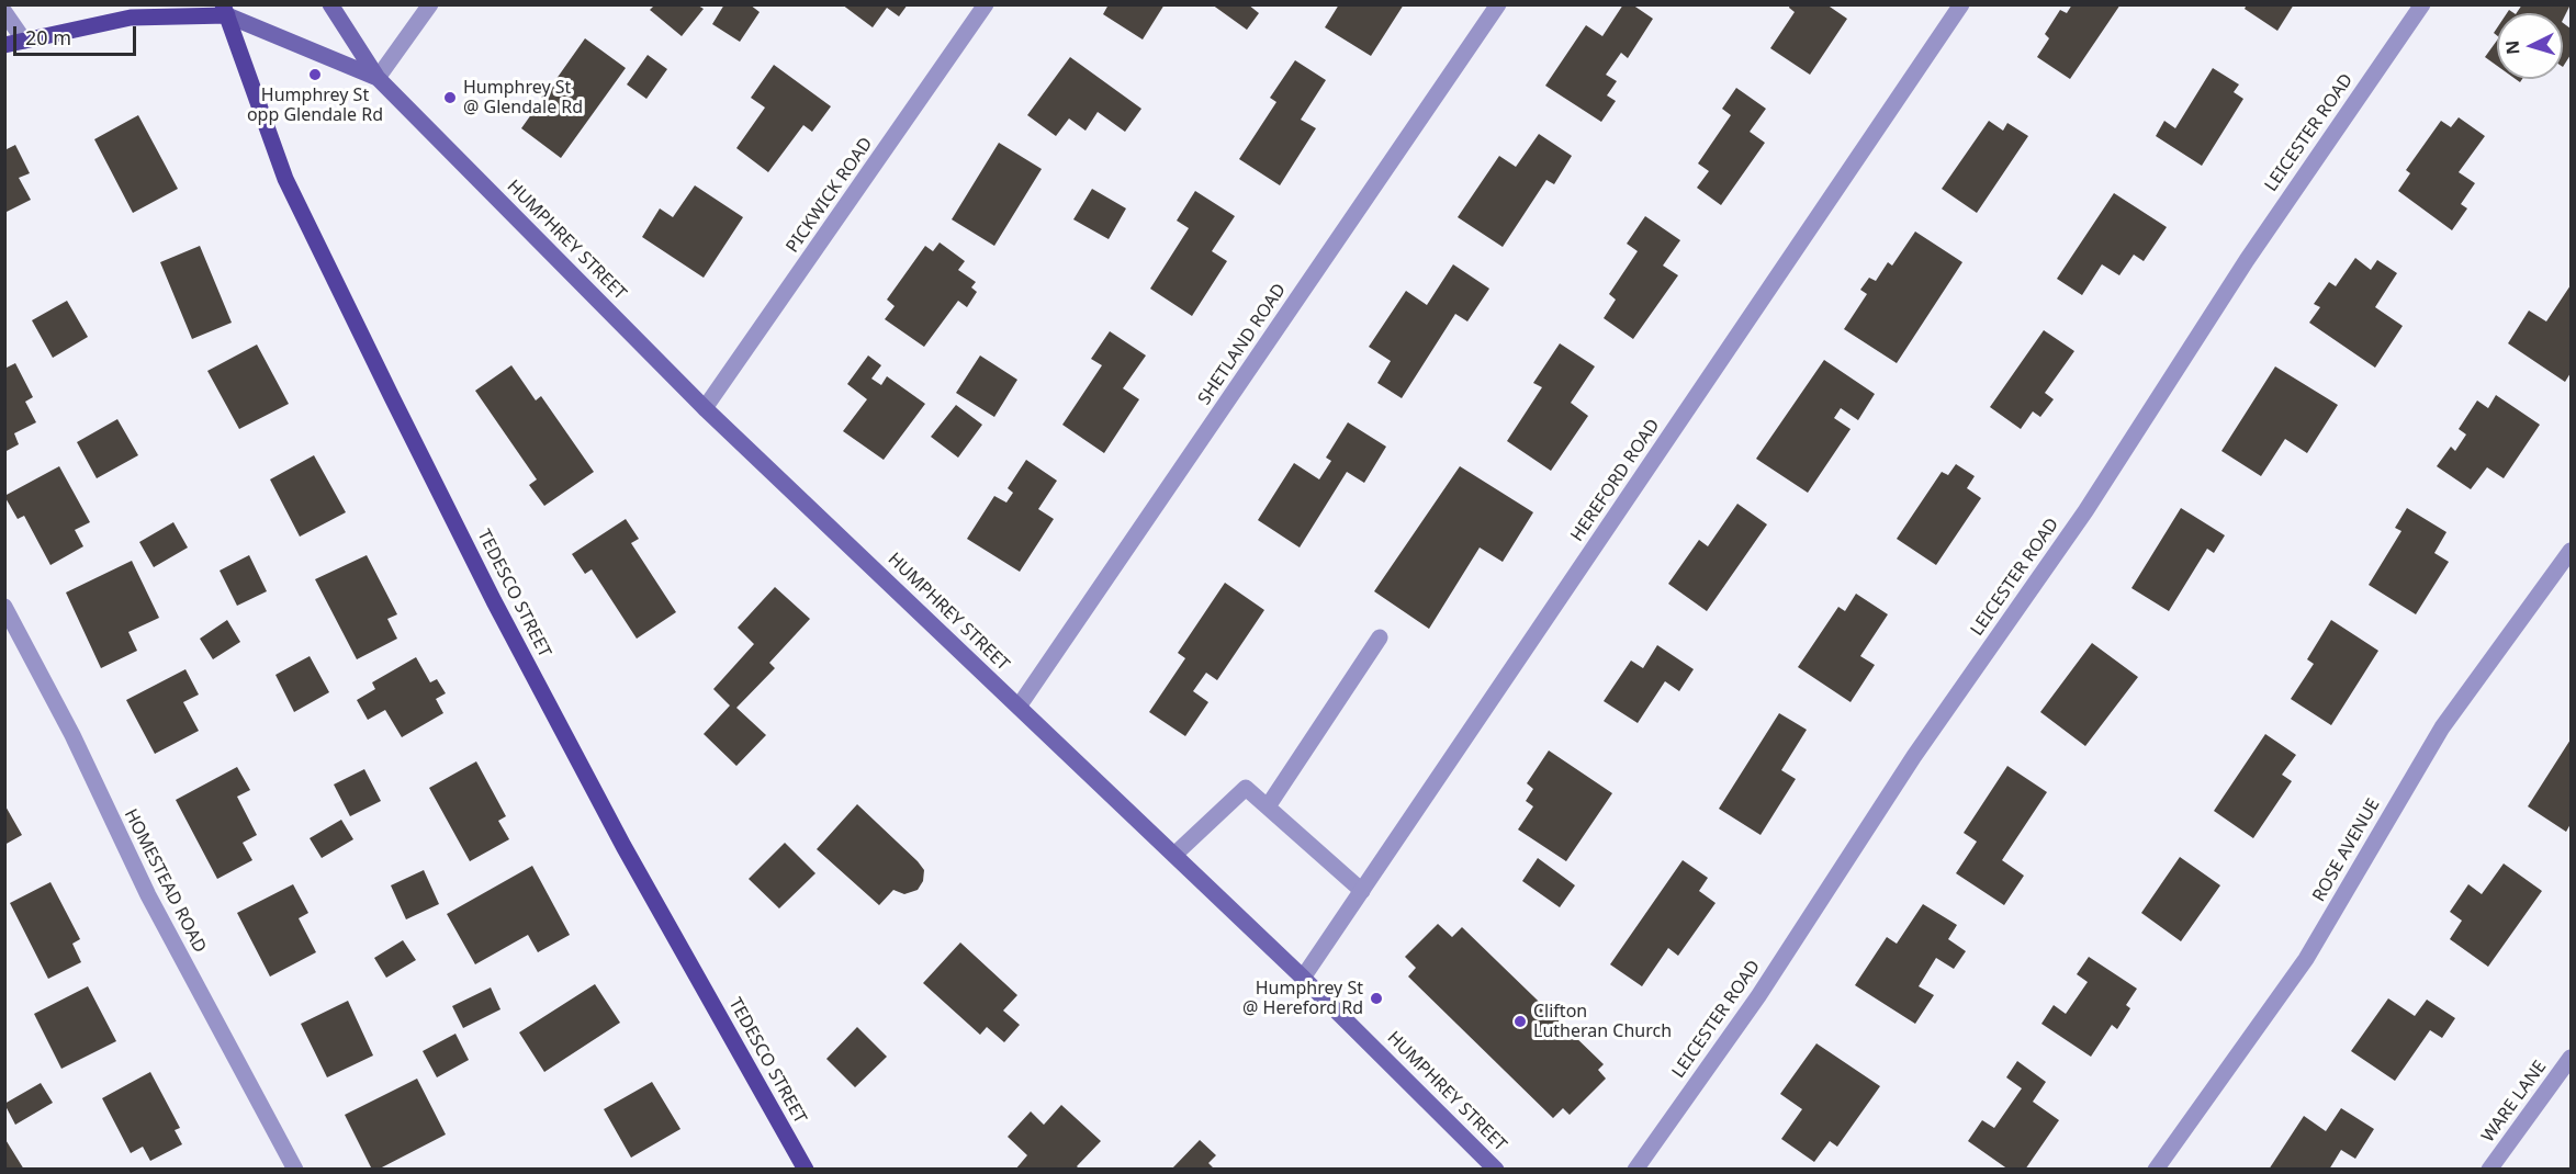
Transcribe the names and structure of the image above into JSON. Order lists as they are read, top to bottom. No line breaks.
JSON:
{"streets":{"main road":["HUMPHREY STREET","TEDESCO STREET"],"street":["LEICESTER ROAD","PICKWICK ROAD","SHETLAND ROAD","HEREFORD ROAD","ROSE AVENUE","HOMESTEAD ROAD","WARE LANE"]},"crossings":[["PICKWICK ROAD","HUMPHREY STREET"],["HUMPHREY STREET","SHETLAND ROAD"],["HUMPHREY STREET","HEREFORD ROAD"],["HUMPHREY STREET","TEDESCO STREET"]],"places":["Humphrey St opp Glendale Rd","Humphrey St @ Glendale Rd","Humphrey St @ Hereford Rd","Clifton Lutheran Church"],"scale_bar":"20 m","north":"left"}
